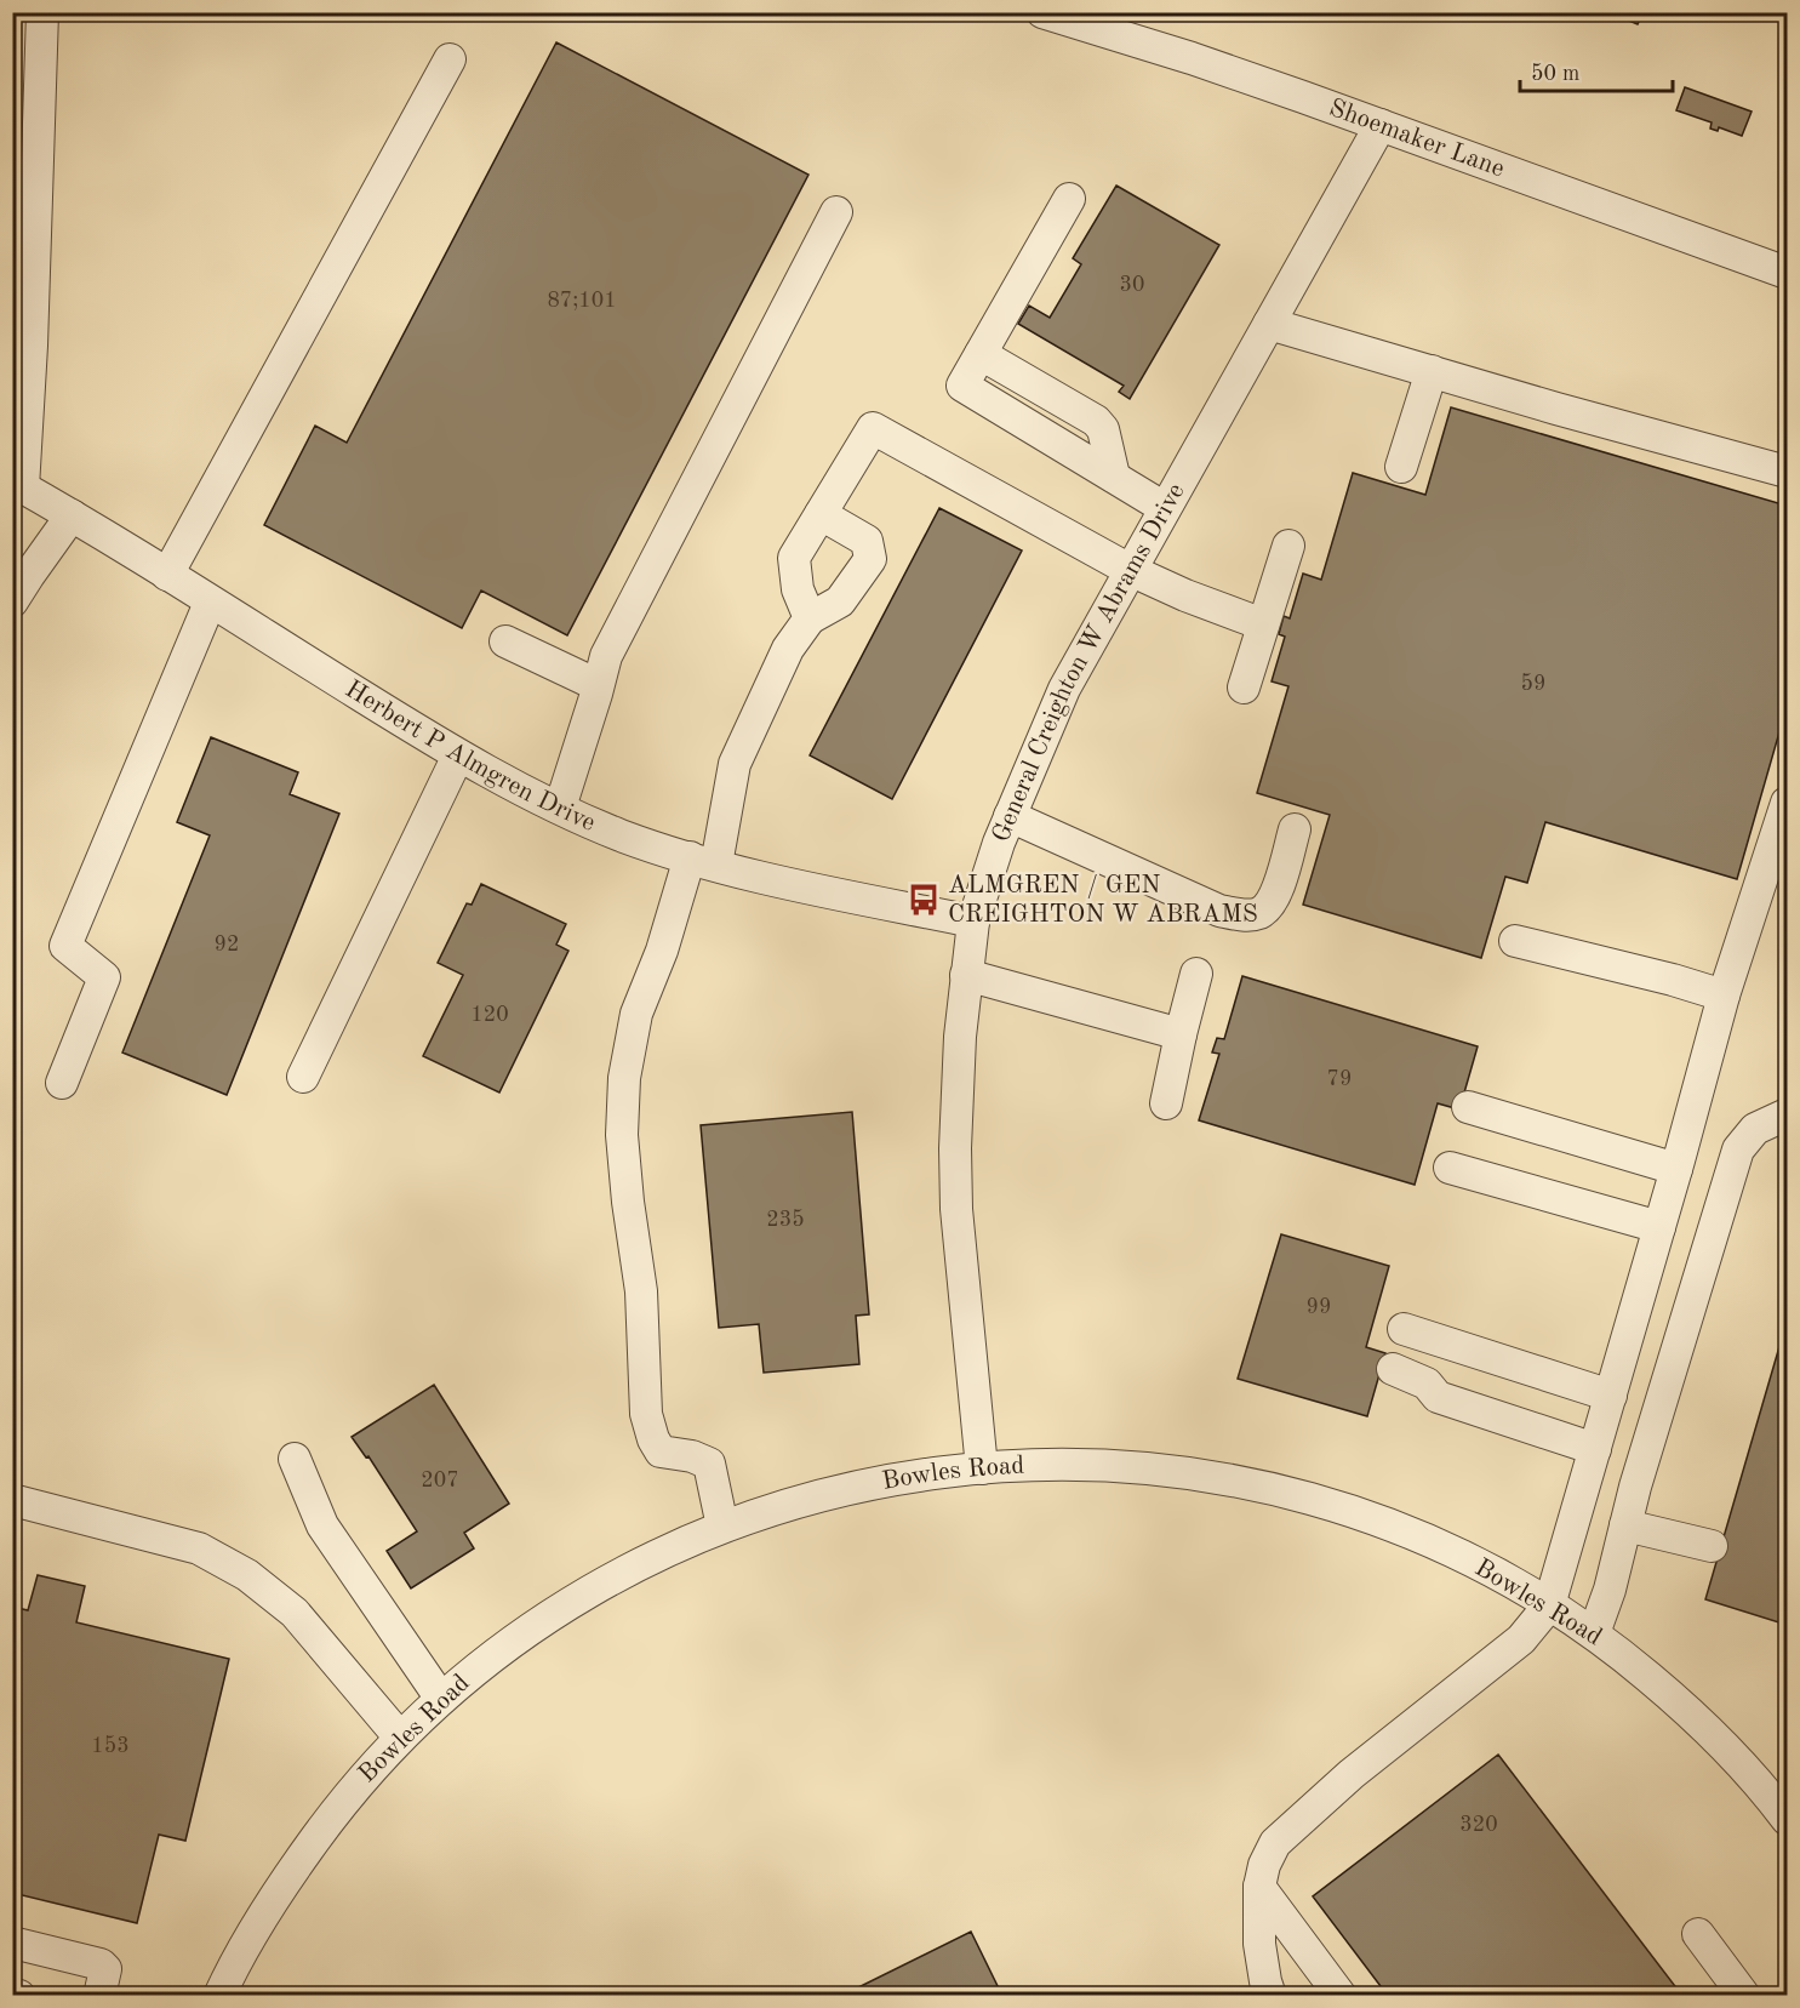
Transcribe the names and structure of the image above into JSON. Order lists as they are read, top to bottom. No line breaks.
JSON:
{"streets":{"street":["Shoemaker Lane","General Creighton W Abrams Drive","Herbert P Almgren Drive","Bowles Road"]},"crossings":[["Shoemaker Lane","General Creighton W Abrams Drive"],["General Creighton W Abrams Drive","Herbert P Almgren Drive"],["General Creighton W Abrams Drive","Bowles Road"]],"places":{"bus stop":["ALMGREN / GEN CREIGHTON W ABRAMS"]},"house_numbers":["30","87;101","59","92","120","79","235","99","207","153","320"],"scale_bar":"50 m"}
